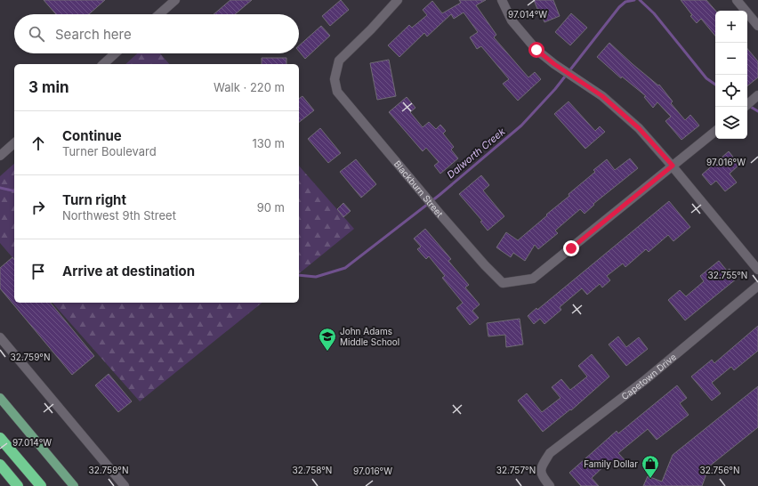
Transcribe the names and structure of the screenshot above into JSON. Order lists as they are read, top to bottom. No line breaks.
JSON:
{"streets":{"street":["Blackburn Street","Capetown Drive"]},"water":["Dalworth Creek"],"places":{"school or university":["John Adams Middle School"],"shop":["Family Dollar"]},"page":{"map_buttons":["+","−"],"search":"Search here","heading":["3 min","Walk · 220 m"],"list":[["Continue","Turner Boulevard","130 m"],["Turn right","Northwest 9th Street","90 m"],"Arrive at destination"]},"coordinates":["97.014°W","97.016°W","32.755°N","32.759°N","32.758°N","32.757°N","32.756°N"]}
